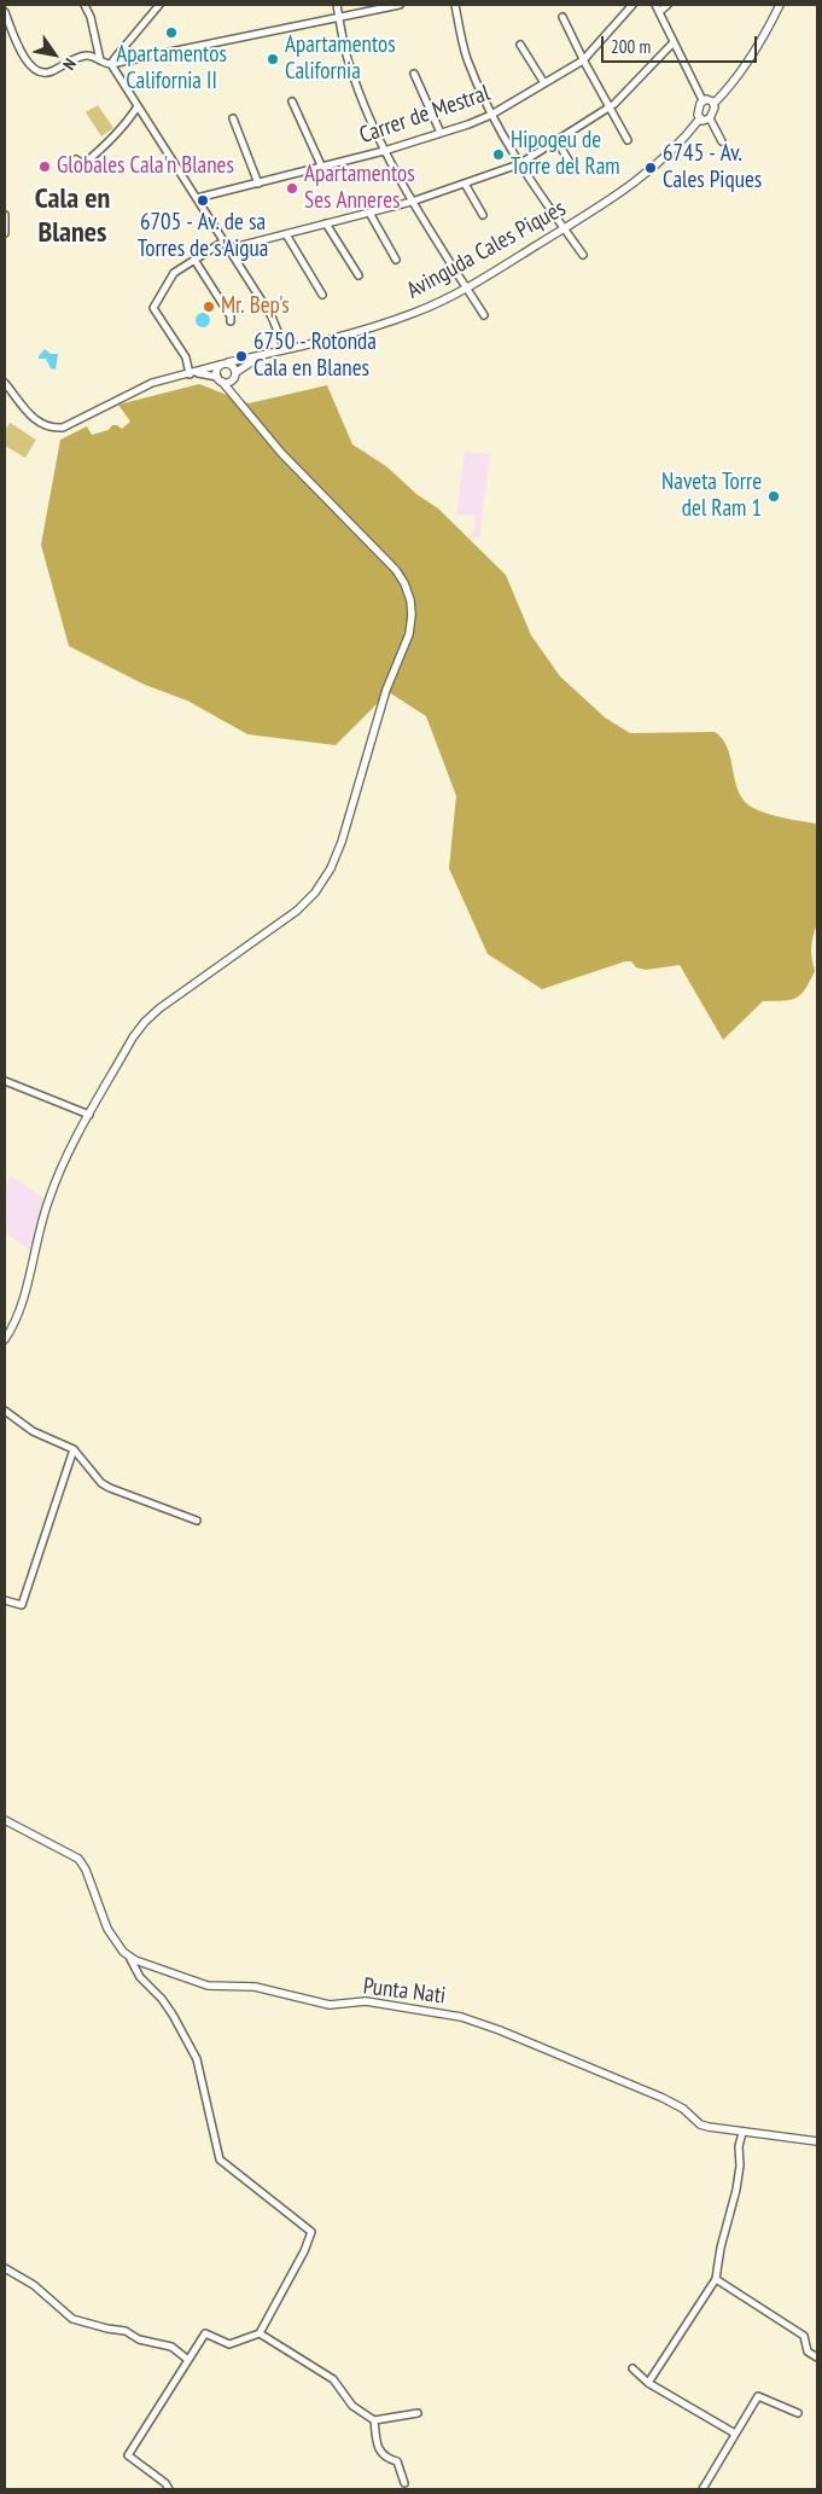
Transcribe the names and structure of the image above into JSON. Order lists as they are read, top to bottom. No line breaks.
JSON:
{"streets":{"street":["Carrer de Mestral","Avinguda Cales Piques","Punta Nati"]},"districts":["Cala en Blanes"],"places":["Apartamentos California II","Apartamentos California","Hipogeu de Torre del Ram","Globales Cala'n Blanes","6745 - Av. Cales Piques","Apartamentos Ses Anneres","6705 - Av. de sa Torres de s'Aigua","Mr. Bep's","6750 - Rotonda Cala en Blanes","Naveta Torre del Ram 1"],"scale_bar":"200 m","north":"bottom right"}
